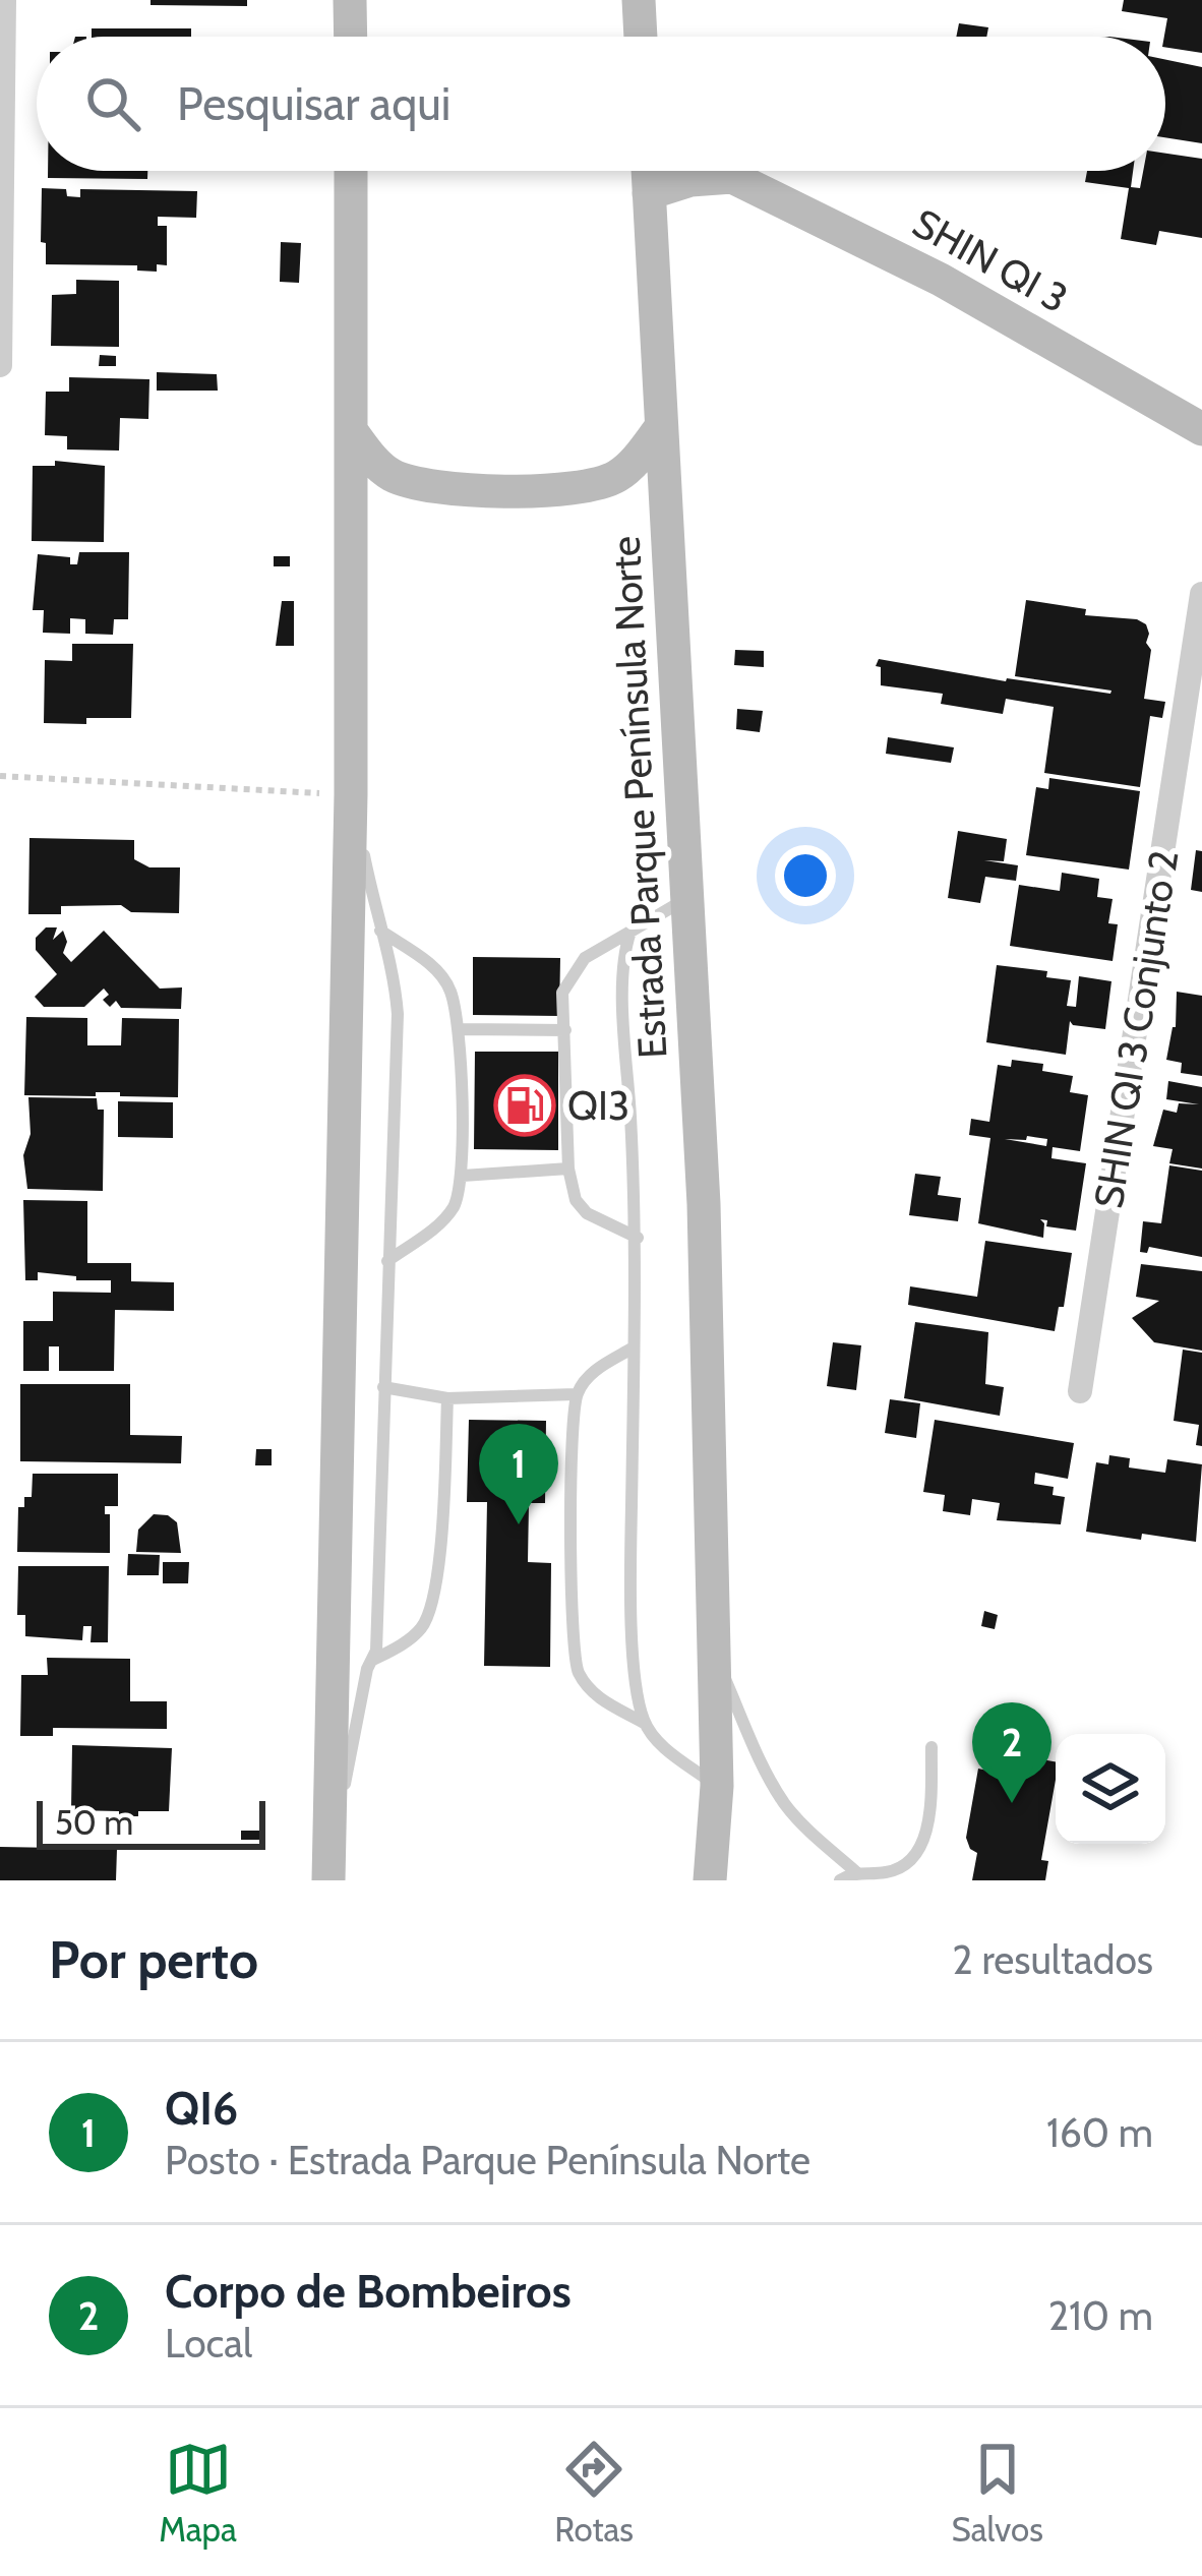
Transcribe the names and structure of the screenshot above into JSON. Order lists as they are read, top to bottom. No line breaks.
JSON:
{"streets":{"main road":["SHIN QI 3","Estrada Parque Península Norte"],"street":["SHIN QI 3 Conjunto 2"]},"places":{"fuel station":["QI3"]},"scale_bar":"50 m","page":{"search":"Pesquisar aqui","pins":["1","2"],"scale":"50 m","heading":["Por perto","2 resultados"],"list":[{"mark":"1","name":"QI6","note":"Posto · Estrada Parque Península Norte","value":"160 m"},{"mark":"2","name":"Corpo de Bombeiros","note":"Local","value":"210 m"}],"nav":["Mapa","Rotas","Salvos"]}}
